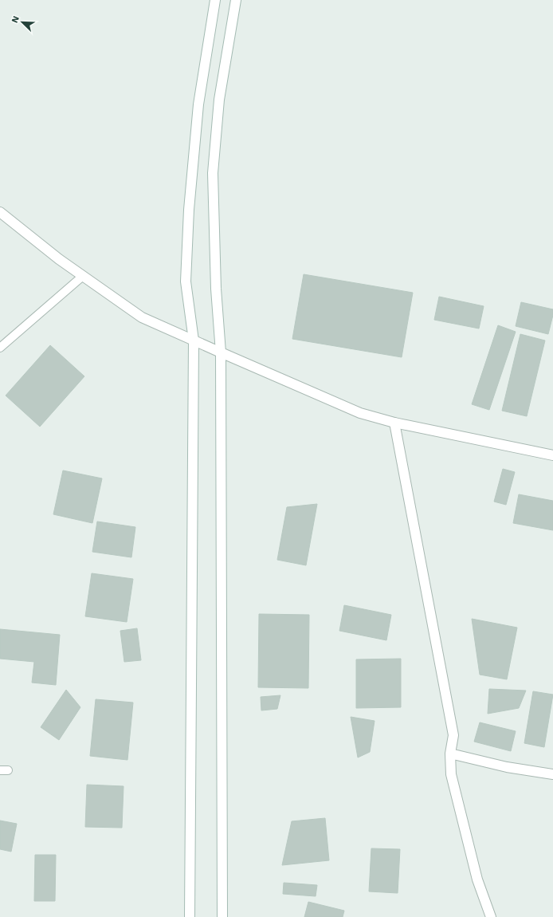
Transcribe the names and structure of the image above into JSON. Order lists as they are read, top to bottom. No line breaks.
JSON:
{"north":"top left"}
